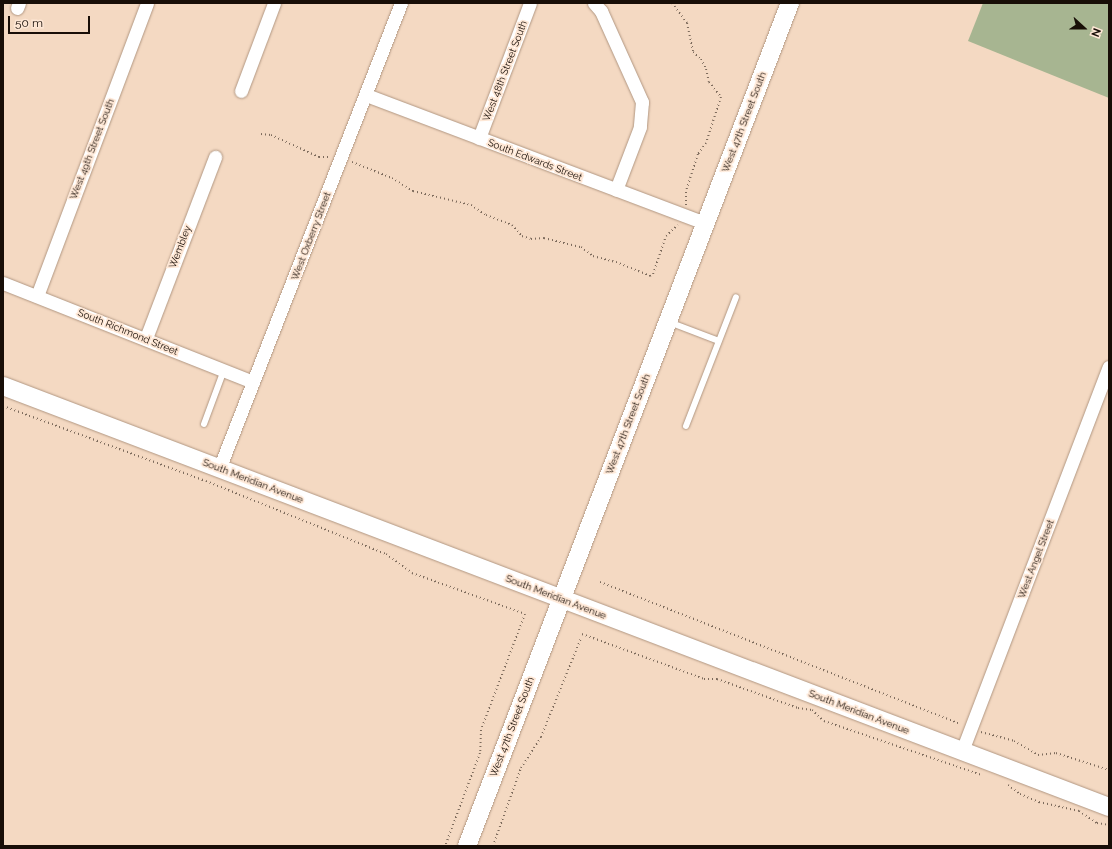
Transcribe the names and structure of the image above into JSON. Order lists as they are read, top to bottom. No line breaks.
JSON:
{"streets":{"main road":["West 47th Street South","South Meridian Avenue"],"street":["West 48th Street South","West 49th Street South","South Edwards Street","West Oxberry Street","Wembley","South Richmond Street","West Angel Street"]},"crossings":[["West 48th Street South","South Edwards Street"],["West 47th Street South","South Edwards Street"],["West 47th Street South","South Meridian Avenue"],["West 49th Street South","South Richmond Street"],["South Edwards Street","West Oxberry Street"],["West Oxberry Street","South Richmond Street"],["West Oxberry Street","South Meridian Avenue"],["Wembley","South Richmond Street"],["South Meridian Avenue","West Angel Street"]],"scale_bar":"50 m","north":"right"}
